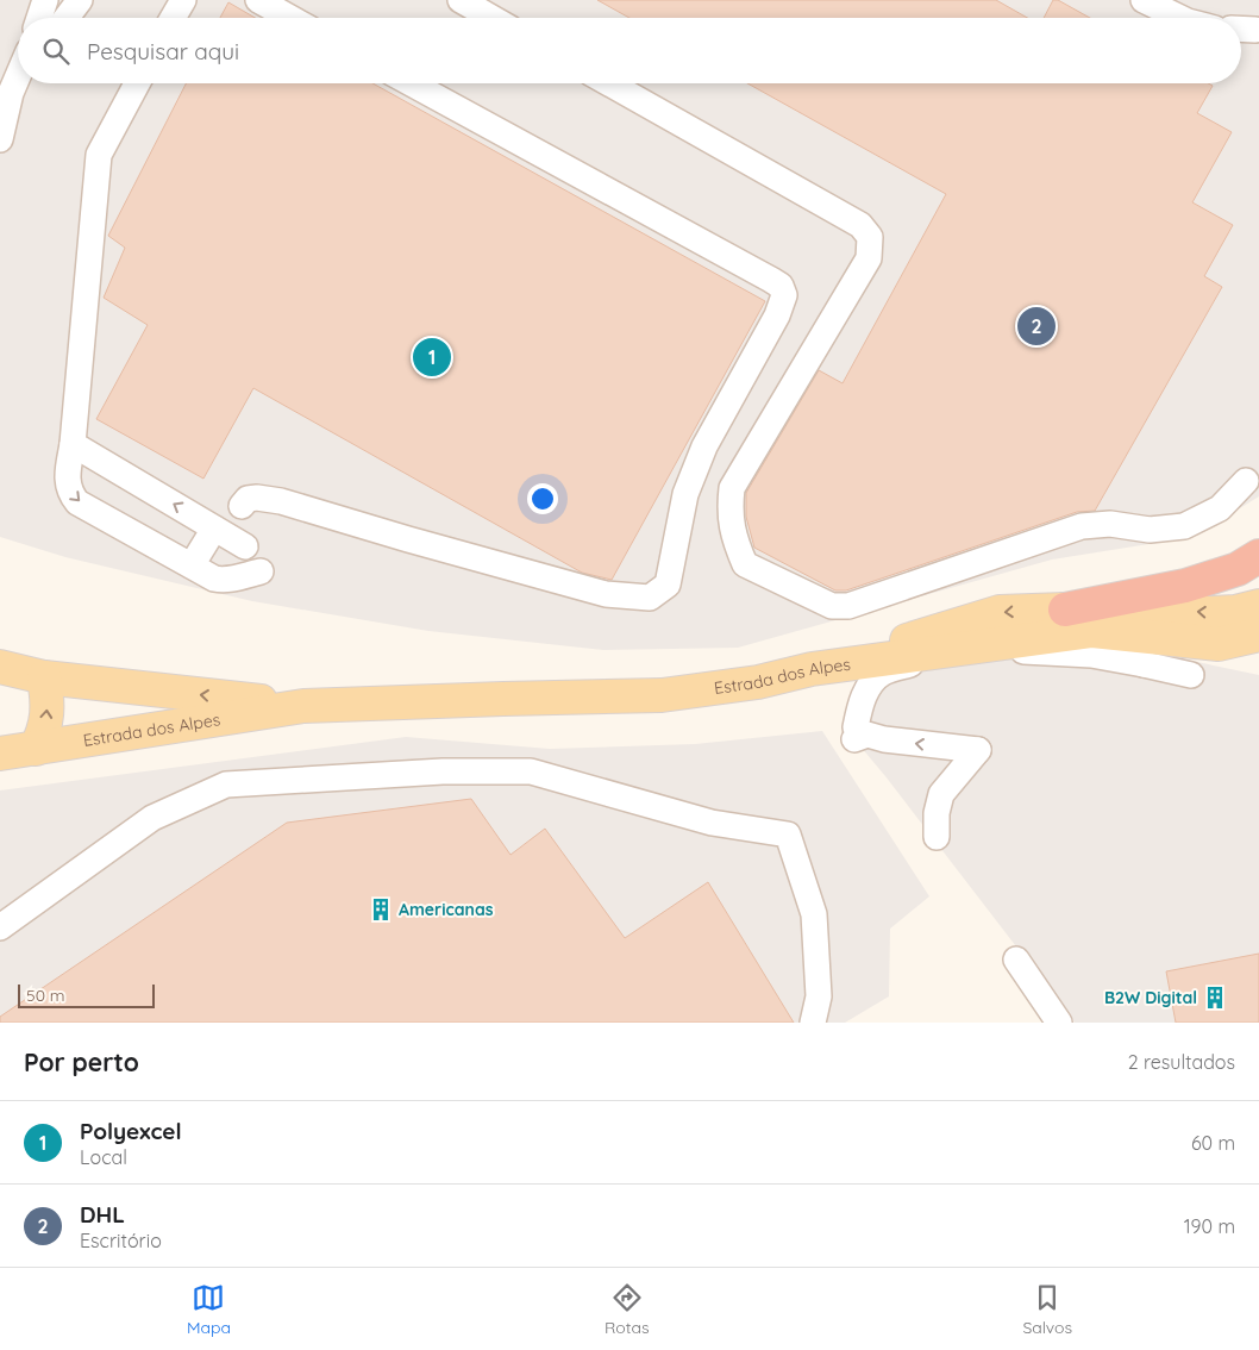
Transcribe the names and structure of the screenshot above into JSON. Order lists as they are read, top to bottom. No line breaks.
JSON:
{"streets":{"main road":["Estrada dos Alpes"]},"places":{"building":["Americanas","B2W Digital"]},"scale_bar":"50 m","page":{"search":"Pesquisar aqui","pins":["2","1"],"scale":"50 m","heading":["Por perto","2 resultados"],"list":[{"mark":"1","name":"Polyexcel","note":"Local","value":"60 m"},{"mark":"2","name":"DHL","note":"Escritório","value":"190 m"}],"nav":["Mapa","Rotas","Salvos"]}}
